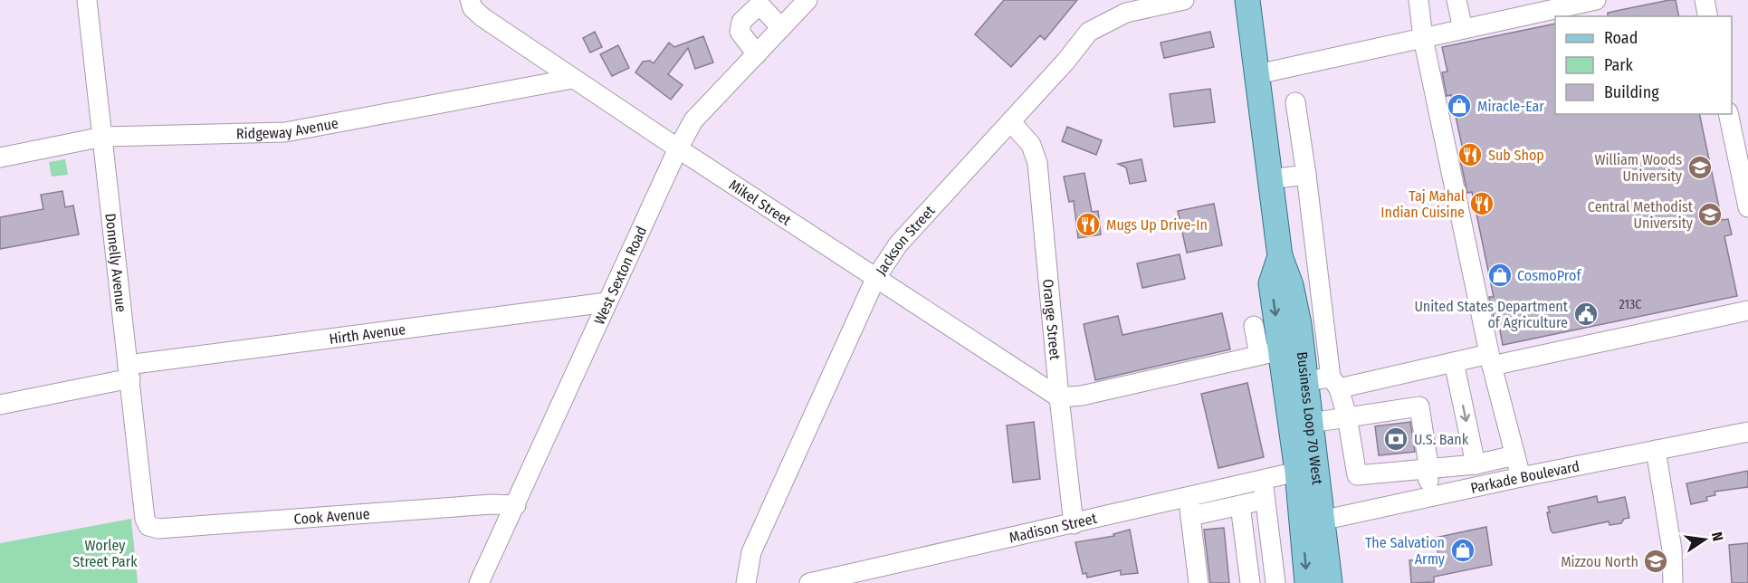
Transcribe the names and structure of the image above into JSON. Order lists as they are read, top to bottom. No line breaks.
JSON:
{"streets":{"main road":["Business Loop 70 West"],"street":["Ridgeway Avenue","Mikel Street","Jackson Street","Donnelly Avenue","West Sexton Road","Orange Street","Hirth Avenue","Parkade Boulevard","Cook Avenue","Madison Street"]},"crossings":[["Ridgeway Avenue","Mikel Street"],["Ridgeway Avenue","Donnelly Avenue"],["Mikel Street","Jackson Street"],["Mikel Street","West Sexton Road"],["Mikel Street","Orange Street"],["Jackson Street","Orange Street"],["Donnelly Avenue","Hirth Avenue"],["Donnelly Avenue","Cook Avenue"],["West Sexton Road","Hirth Avenue"],["West Sexton Road","Cook Avenue"],["Orange Street","Madison Street"],["Business Loop 70 West","Parkade Boulevard"],["Business Loop 70 West","Madison Street"]],"parks":["Worley Street Park"],"places":{"shop":["Miracle-Ear","CosmoProf","The Salvation Army"],"restaurant":["Sub Shop","Taj Mahal Indian Cuisine","Mugs Up Drive-In"],"school or university":["William Woods University","Central Methodist University","Mizzou North"],"public building":["United States Department of Agriculture"],"bank":["U.S. Bank"]},"house_numbers":["213C"],"legend":["Road","Park","Building"],"north":"right"}
